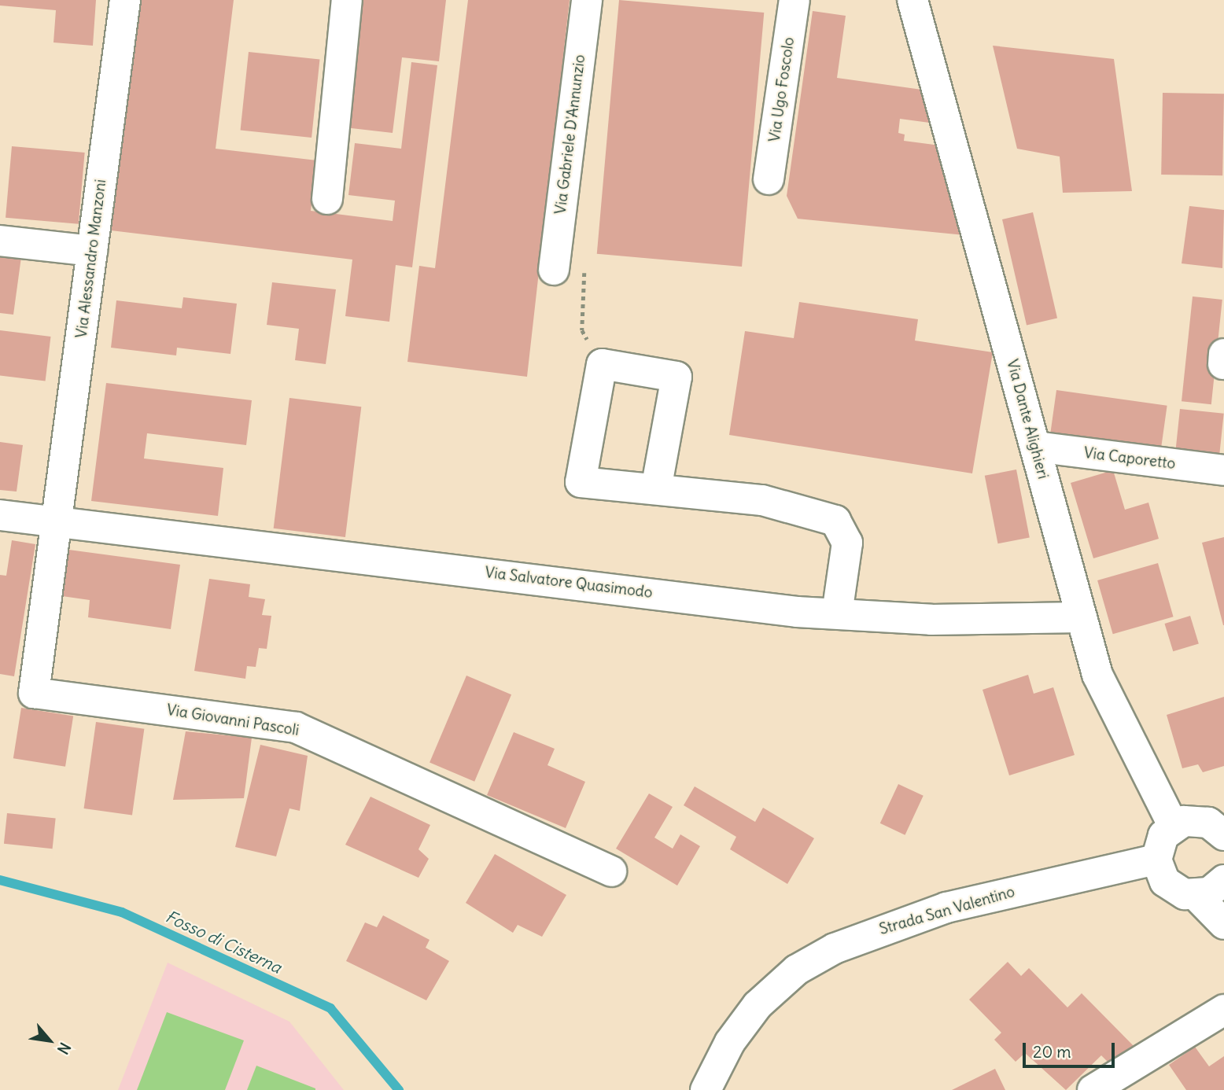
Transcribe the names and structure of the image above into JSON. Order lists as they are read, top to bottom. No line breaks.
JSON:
{"streets":{"street":["Via Ugo Foscolo","Via Gabriele D'Annunzio","Via Alessandro Manzoni","Via Dante Alighieri","Via Caporetto","Via Salvatore Quasimodo","Via Giovanni Pascoli","Strada San Valentino"]},"crossings":[["Via Alessandro Manzoni","Via Salvatore Quasimodo"],["Via Alessandro Manzoni","Via Giovanni Pascoli"],["Via Dante Alighieri","Via Caporetto"],["Via Dante Alighieri","Via Salvatore Quasimodo"],["Via Salvatore Quasimodo","Via Giovanni Pascoli"]],"water":["Fosso di Cisterna"],"scale_bar":"20 m","north":"bottom right"}
